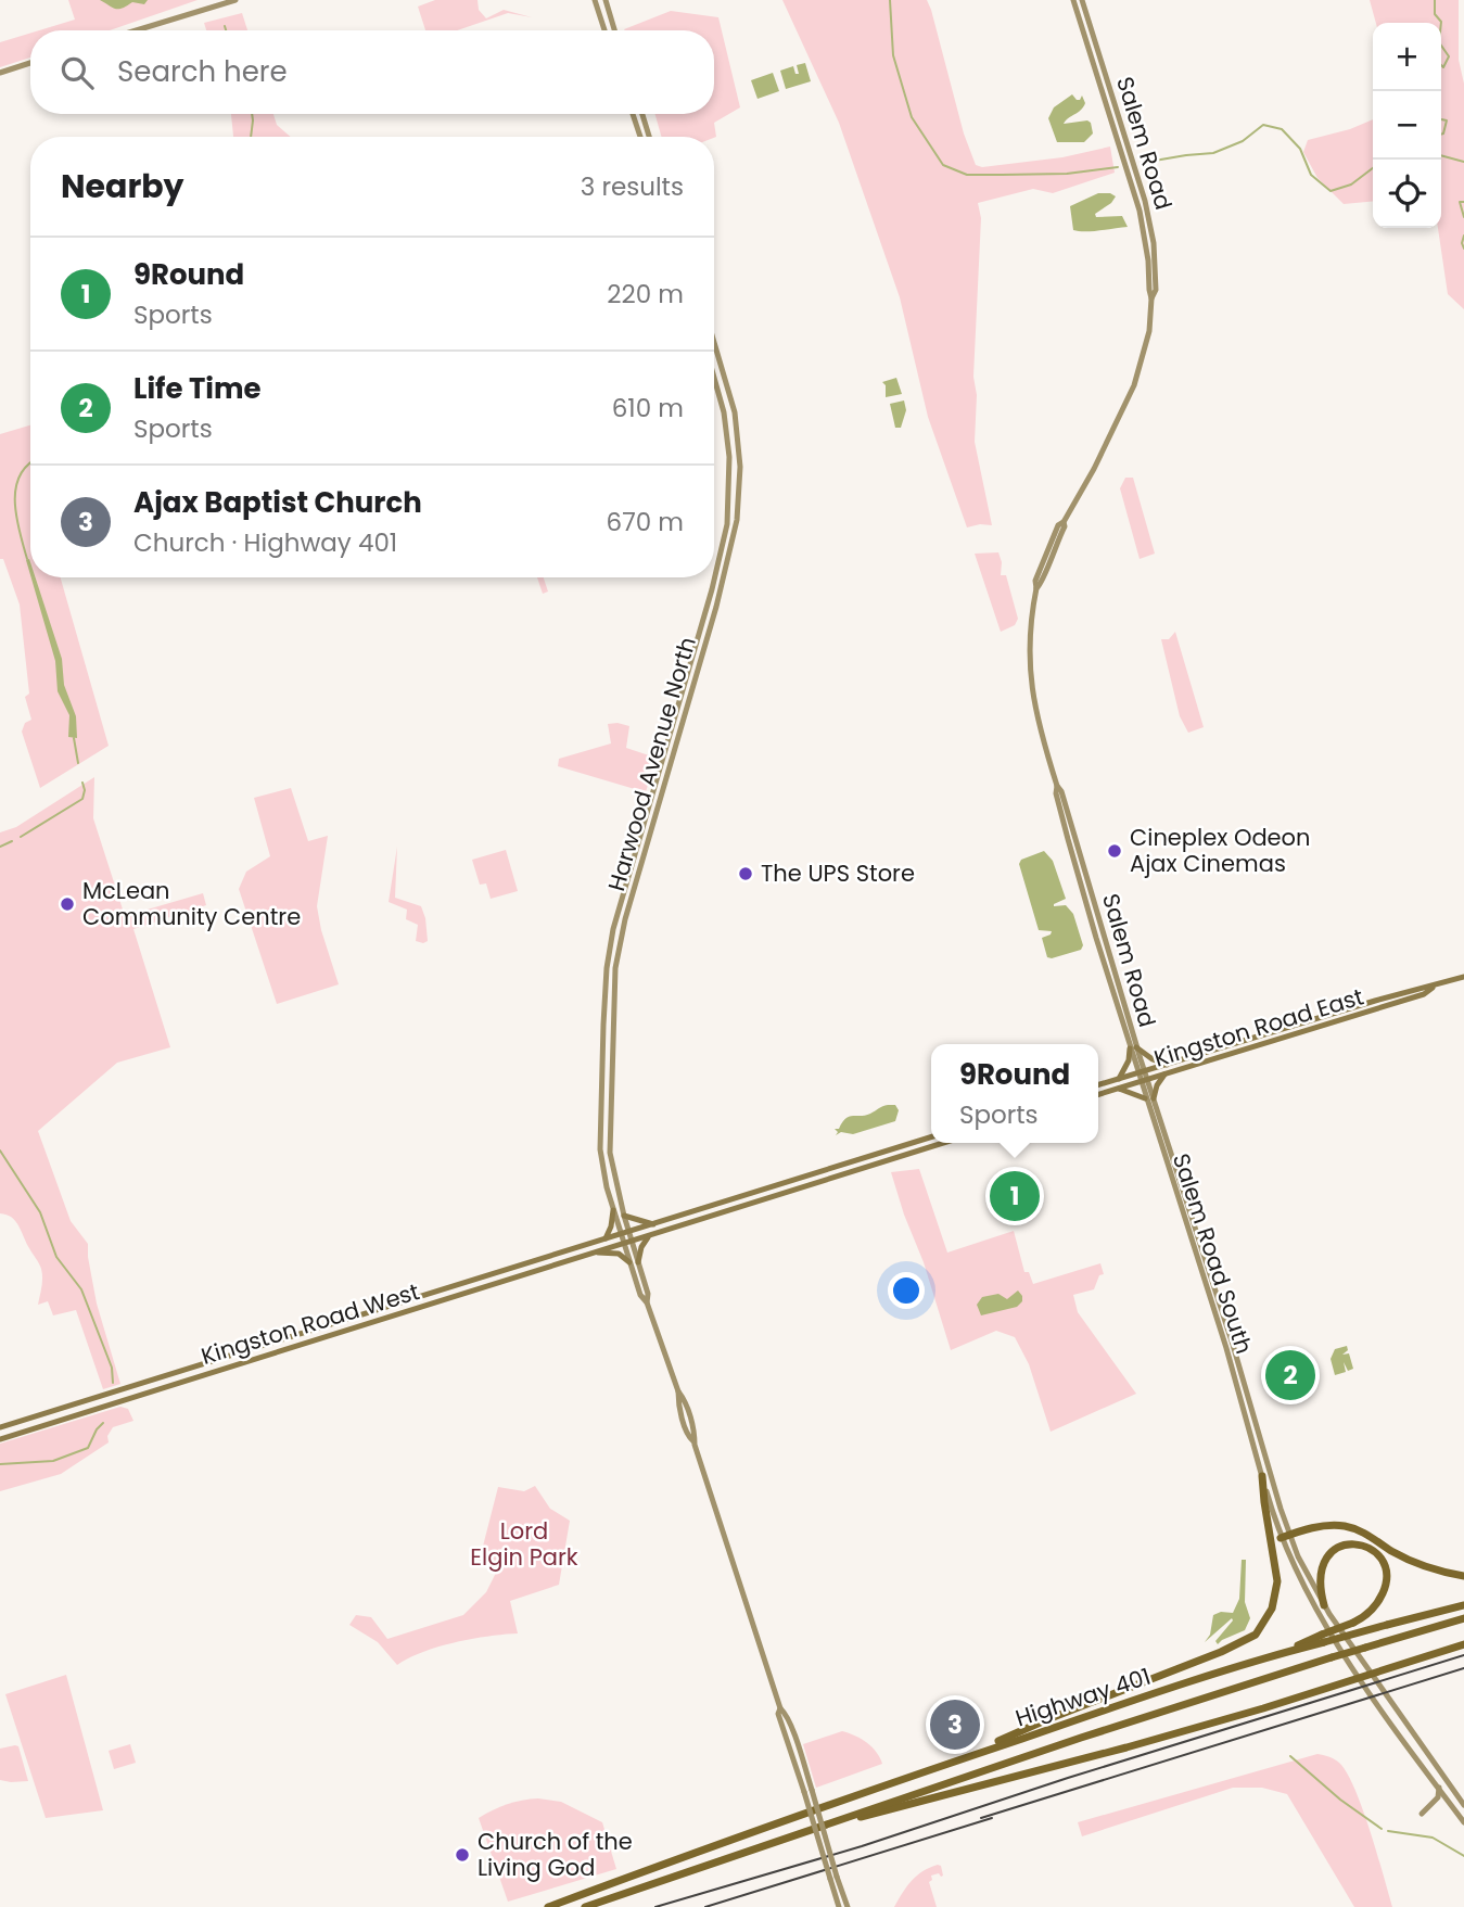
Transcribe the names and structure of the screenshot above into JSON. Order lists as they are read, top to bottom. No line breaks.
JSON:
{"streets":{"highway":["Highway 401"],"main road":["Salem Road","Harwood Avenue North","Kingston Road East","Salem Road South","Kingston Road West"]},"crossings":[["Salem Road","Salem Road South"],["Harwood Avenue North","Kingston Road West"],["Kingston Road East","Salem Road South"]],"parks":["Lord Elgin Park"],"places":["Cineplex Odeon Ajax Cinemas","The UPS Store","McLean Community Centre","Church of the Living God"],"page":{"map_buttons":["+","−"],"search":"Search here","heading":["Nearby","3 results"],"list":[{"mark":"1","name":"9Round","note":"Sports","value":"220 m"},{"mark":"2","name":"Life Time","note":"Sports","value":"610 m"},{"mark":"3","name":"Ajax Baptist Church","note":"Church · Highway 401","value":"670 m"}],"popup":["9Round","Sports"],"pins":["1","2","3"]}}
